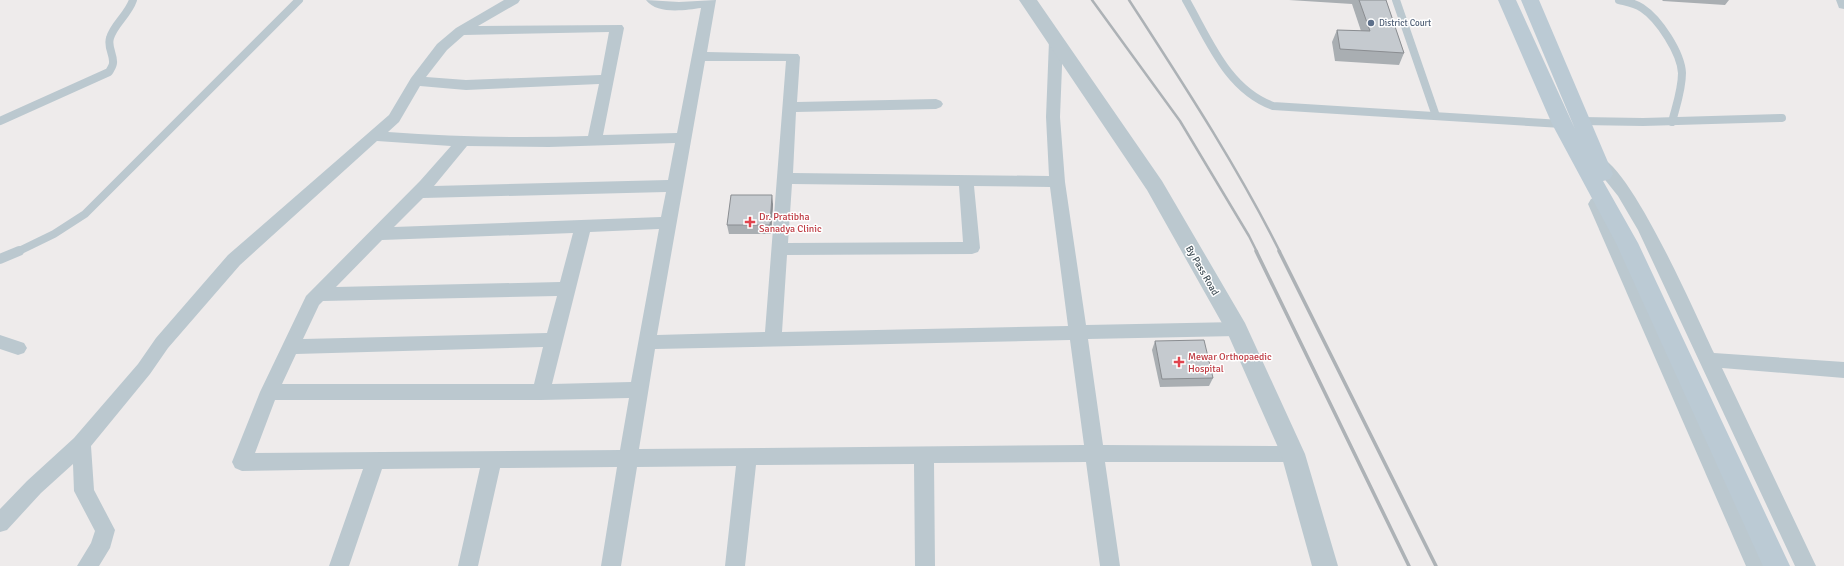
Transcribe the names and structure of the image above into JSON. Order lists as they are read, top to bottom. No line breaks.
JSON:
{"streets":{"street":["By Pass Road"]},"places":{"other":["District Court"],"health":["Dr. Pratibha Sanadya Clinic","Mewar Orthopaedic Hospital"]}}
